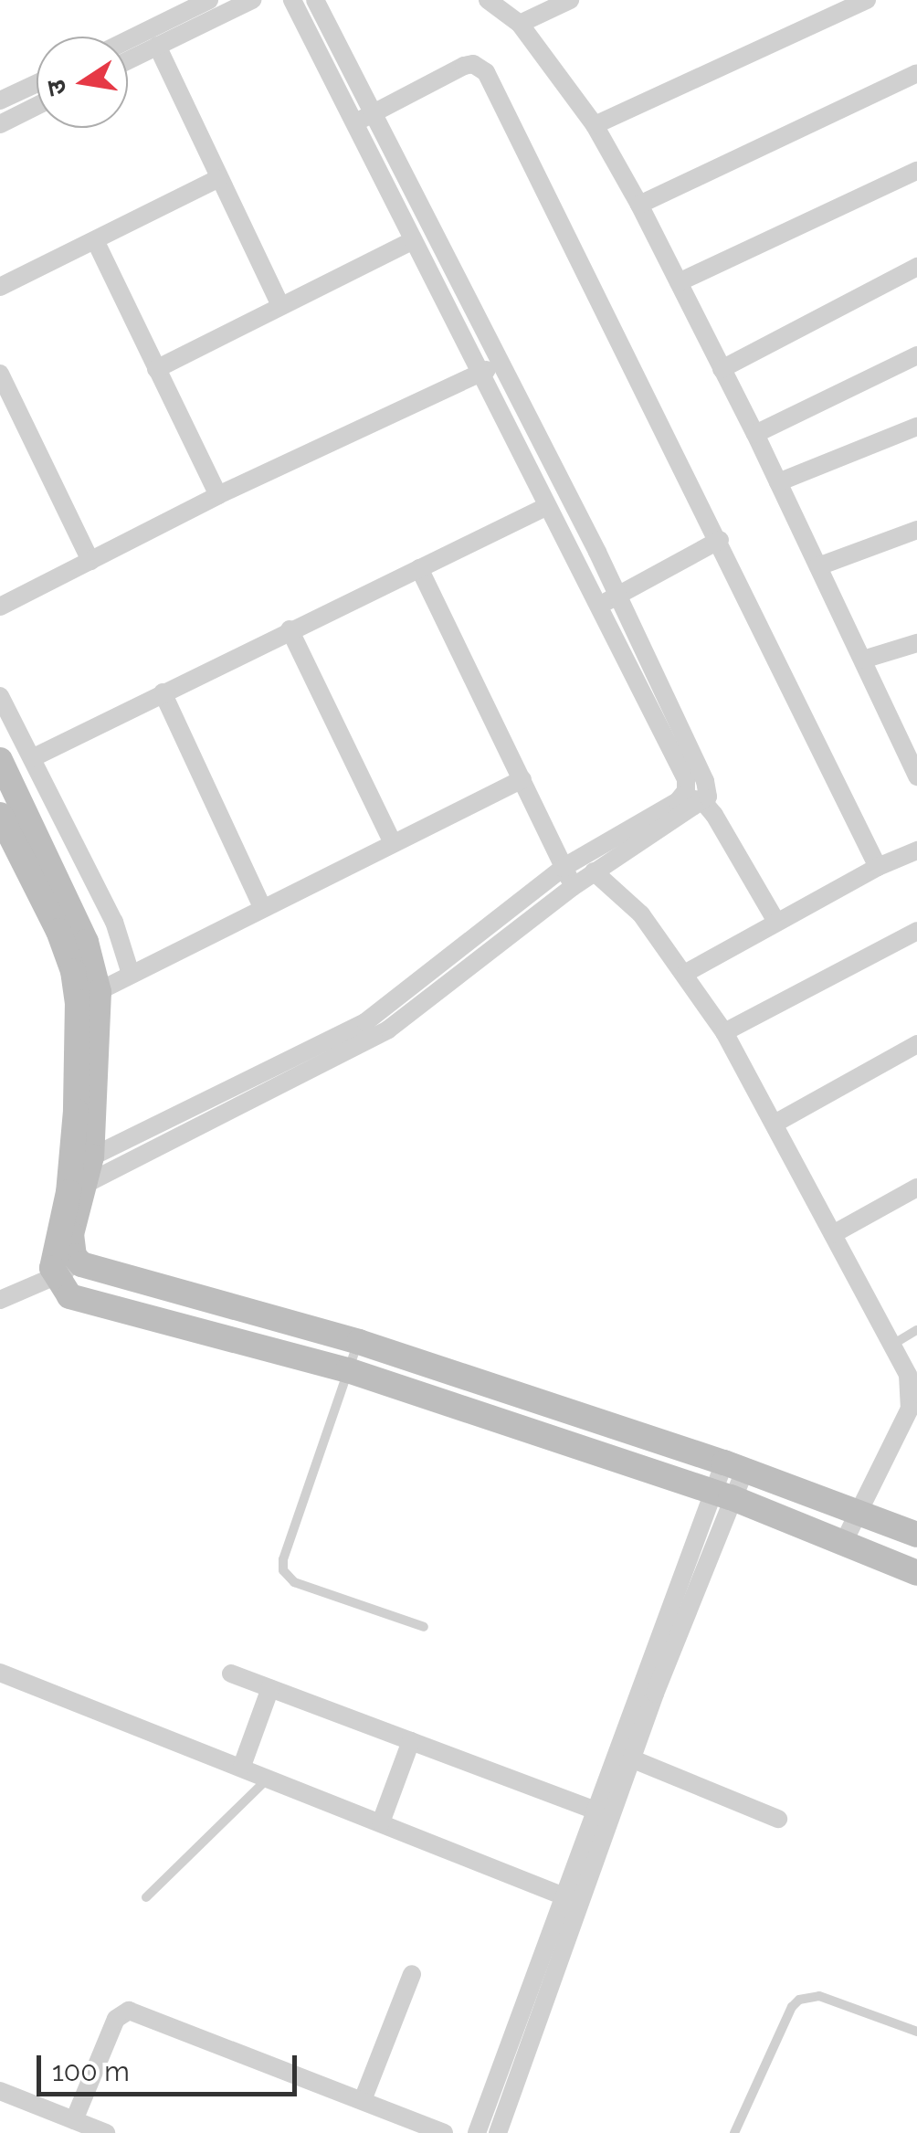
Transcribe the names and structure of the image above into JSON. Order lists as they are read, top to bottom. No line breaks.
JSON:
{"scale_bar":"100 m","north":"left"}
